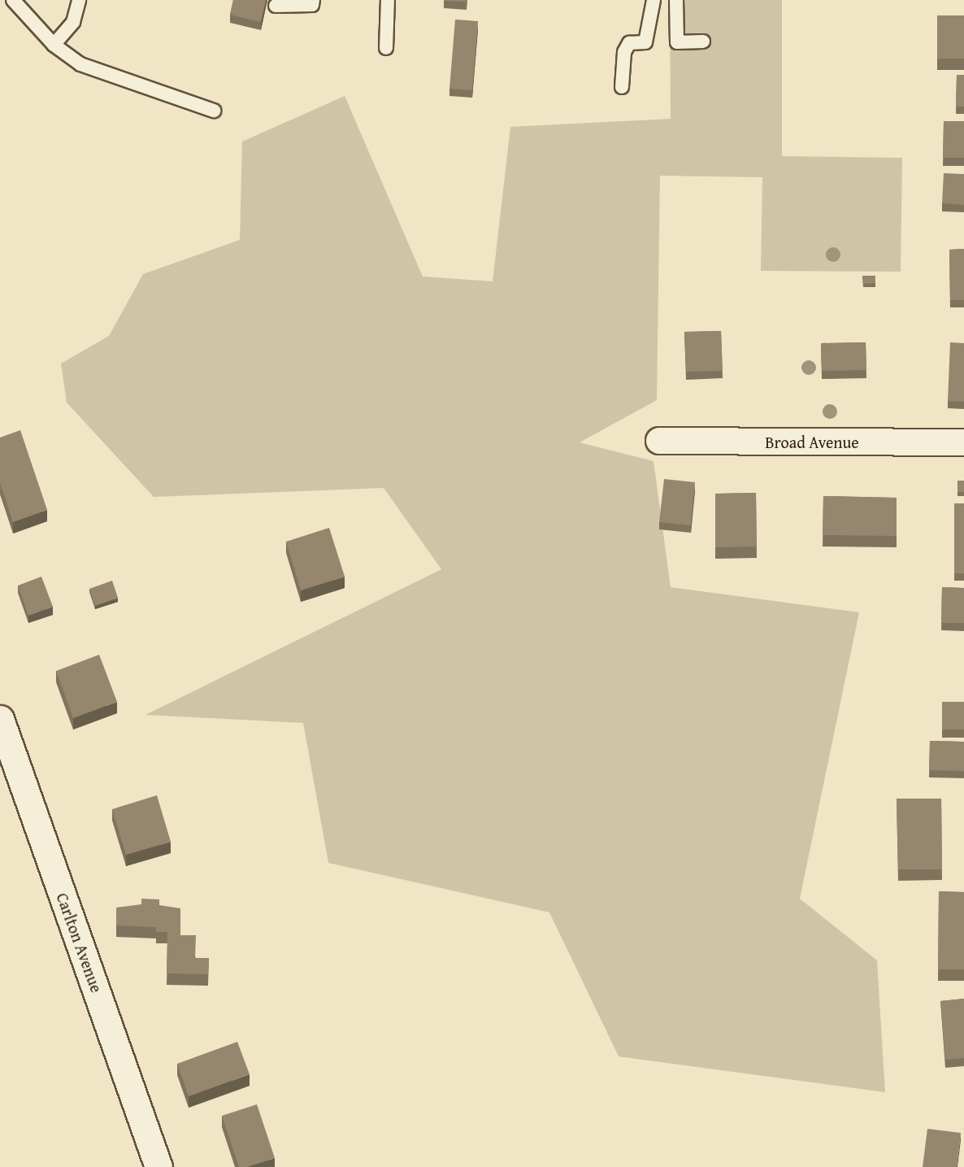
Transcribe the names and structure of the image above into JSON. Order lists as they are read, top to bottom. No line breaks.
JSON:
{"streets":{"street":["Broad Avenue","Carlton Avenue"]}}
